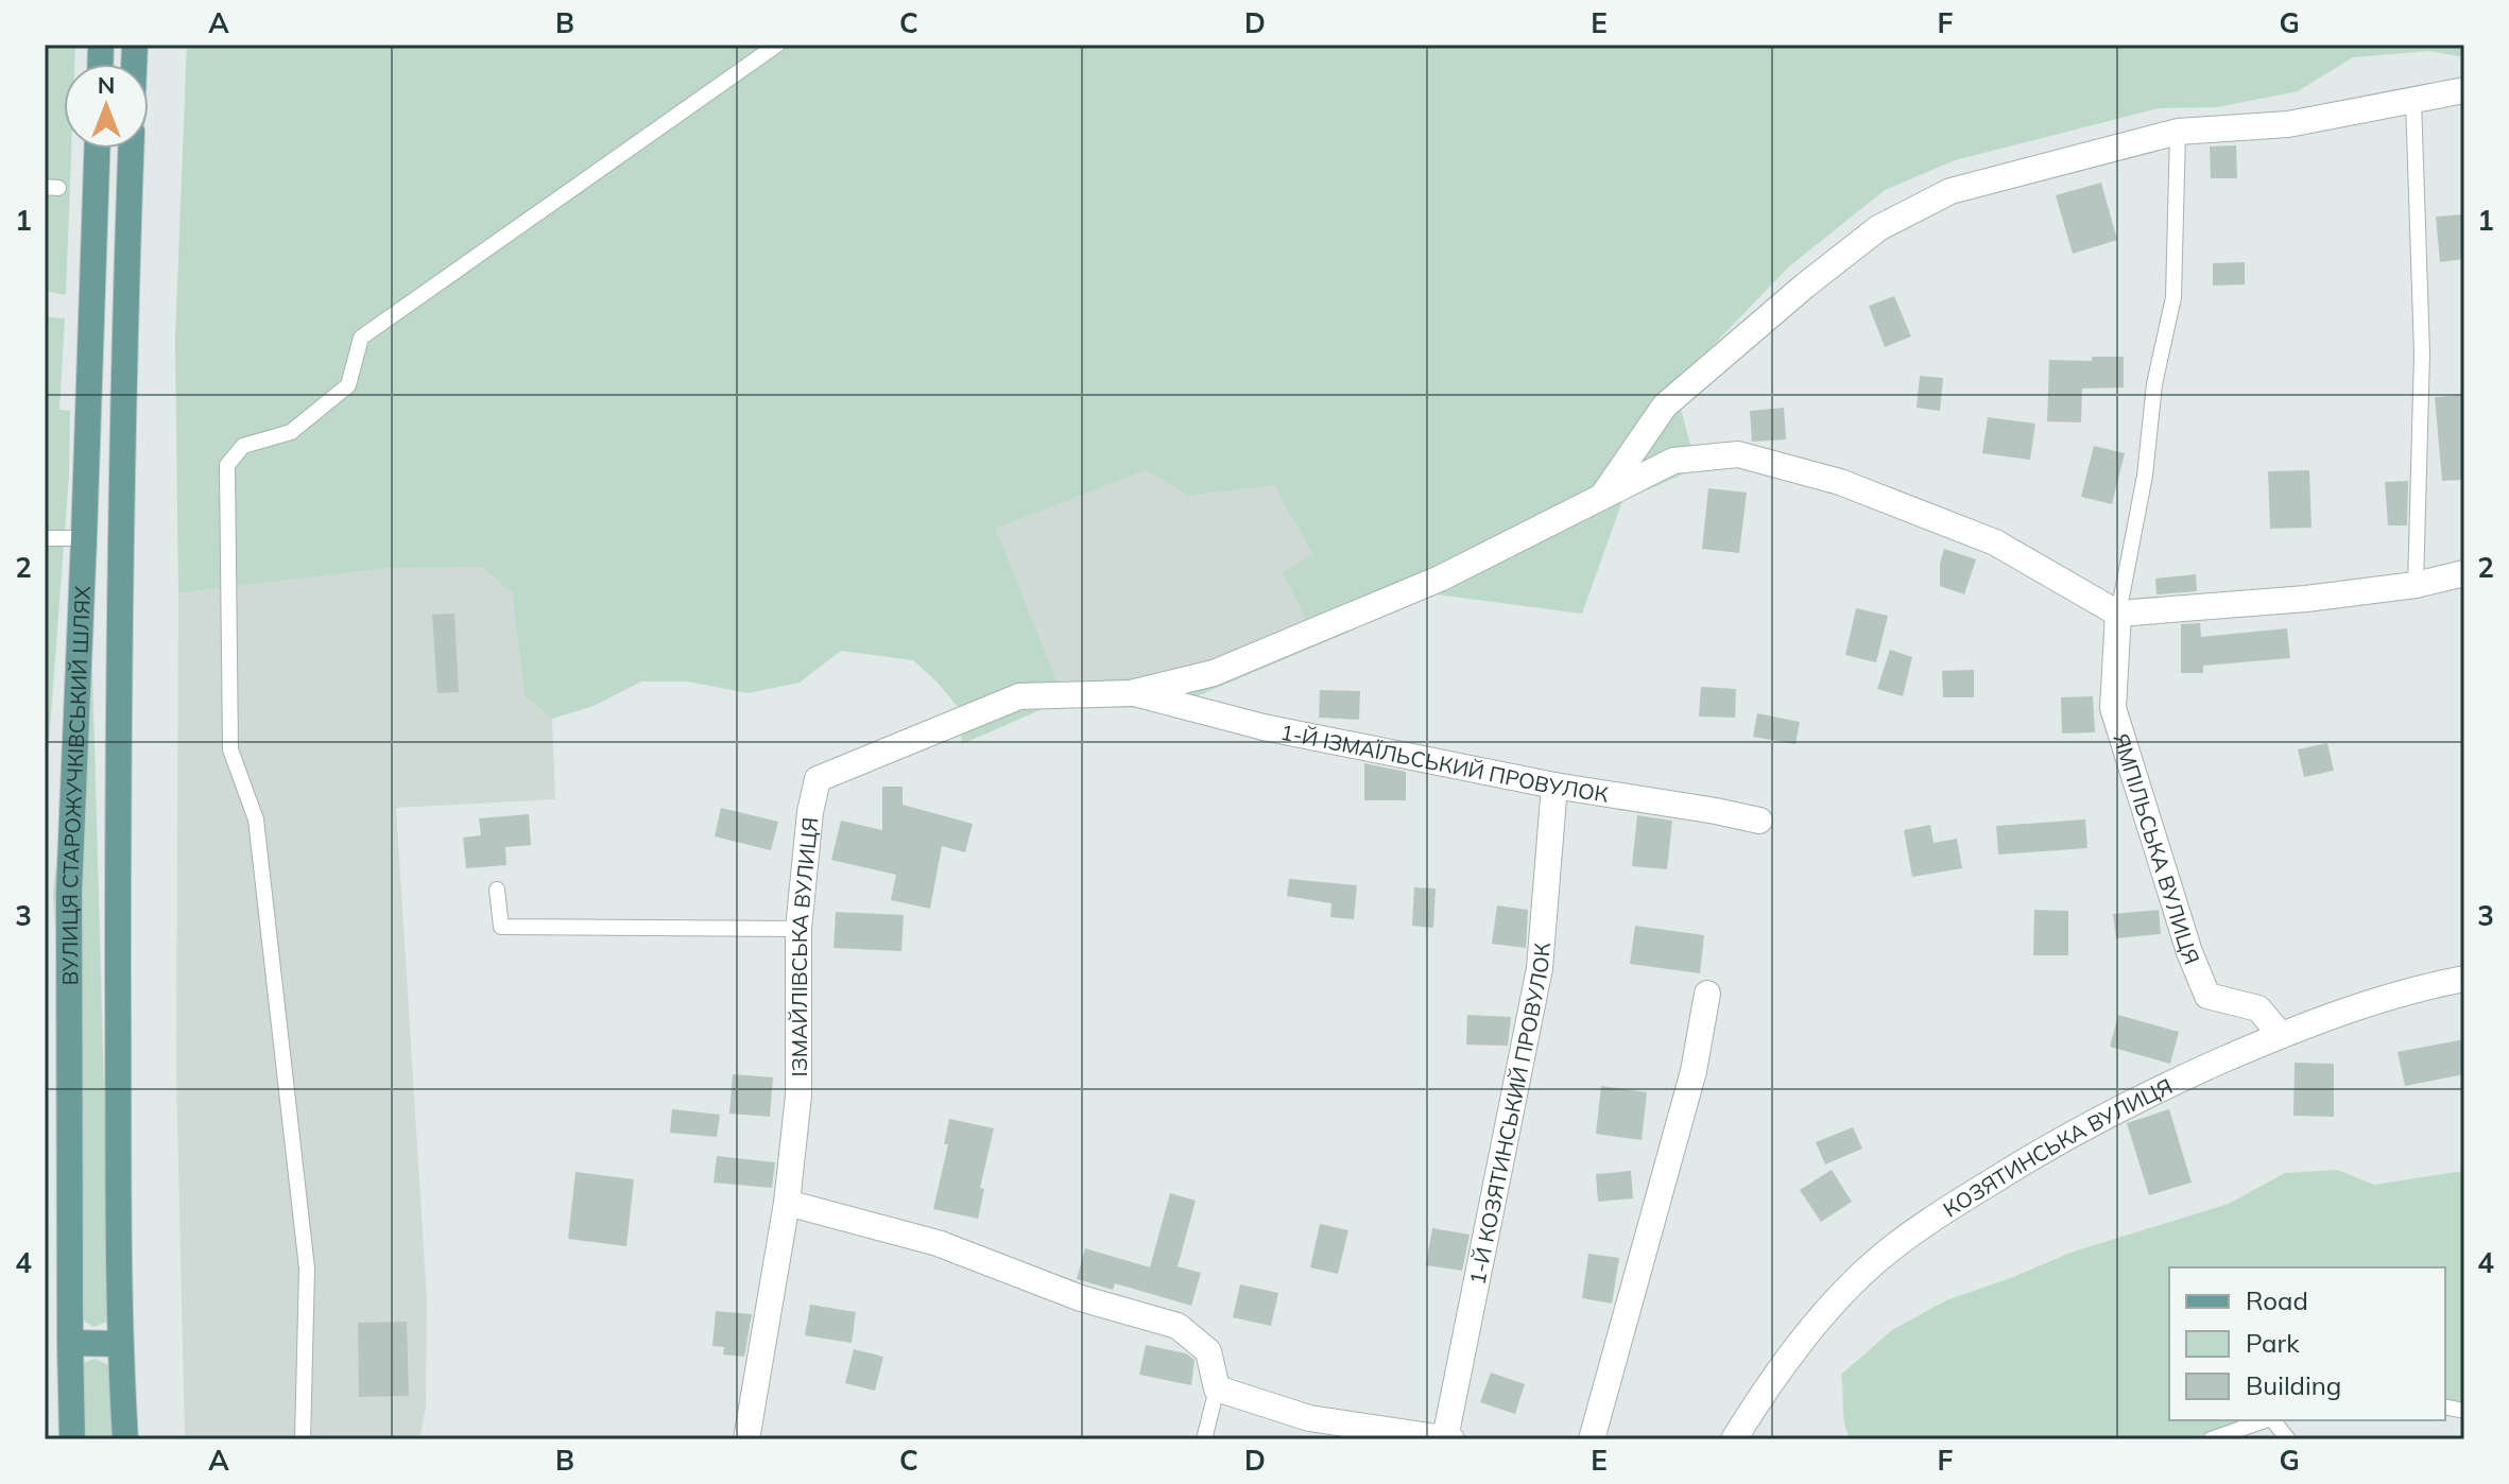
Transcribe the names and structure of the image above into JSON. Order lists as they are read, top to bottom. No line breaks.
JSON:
{"streets":{"main road":["ВУЛИЦЯ СТАРОЖУЧКІВСЬКИЙ ШЛЯХ"],"street":["1-Й ІЗМАЇЛЬСЬКИЙ ПРОВУЛОК","ЯМПІЛЬСЬКА ВУЛИЦЯ","ІЗМАЙЛІВСЬКА ВУЛИЦЯ","1-Й КОЗЯТИНСЬКИЙ ПРОВУЛОК","КОЗЯТИНСЬКА ВУЛИЦЯ"]},"crossings":[["1-Й ІЗМАЇЛЬСЬКИЙ ПРОВУЛОК","ІЗМАЙЛІВСЬКА ВУЛИЦЯ"],["1-Й ІЗМАЇЛЬСЬКИЙ ПРОВУЛОК","1-Й КОЗЯТИНСЬКИЙ ПРОВУЛОК"],["ЯМПІЛЬСЬКА ВУЛИЦЯ","КОЗЯТИНСЬКА ВУЛИЦЯ"]],"legend":["Road","Park","Building"],"north":"top","grid":{"columns":["A","B","C","D","E","F","G"],"rows":["1","2","3","4"]}}
